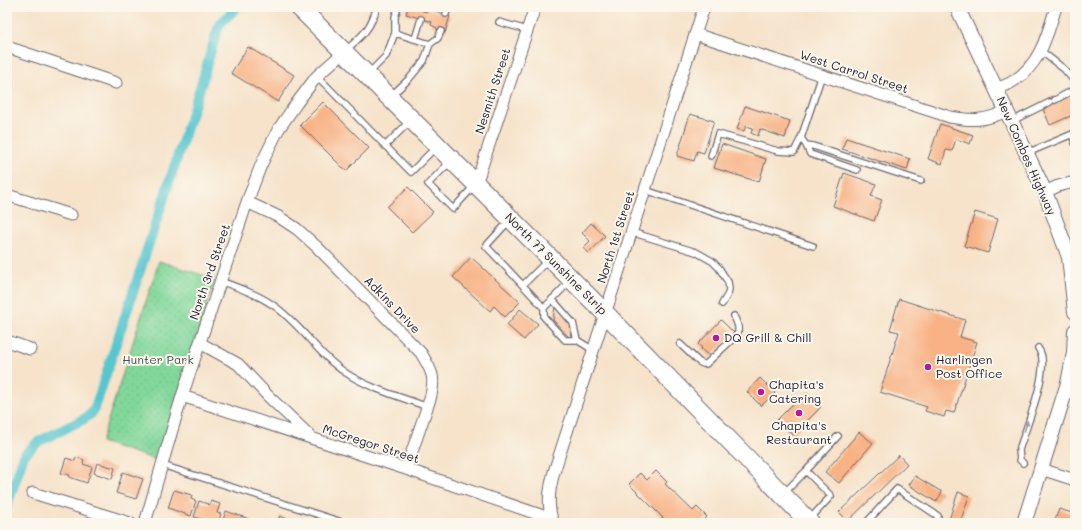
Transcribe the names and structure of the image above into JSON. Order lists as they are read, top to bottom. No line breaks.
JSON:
{"streets":{"main road":["North 77 Sunshine Strip"],"street":["West Carrol Street","Nesmith Street","New Combes Highway","North 1st Street","North 3rd Street","Adkins Drive","McGregor Street"]},"crossings":[["West Carrol Street","New Combes Highway"],["West Carrol Street","North 1st Street"],["Nesmith Street","North 77 Sunshine Strip"],["North 1st Street","North 77 Sunshine Strip"],["North 1st Street","McGregor Street"],["North 77 Sunshine Strip","North 3rd Street"],["North 3rd Street","Adkins Drive"],["North 3rd Street","McGregor Street"],["Adkins Drive","McGregor Street"]],"parks":["Hunter Park"],"places":["DQ Grill & Chill","Harlingen Post Office","Chapita's Catering","Chapita's Restaurant"]}
